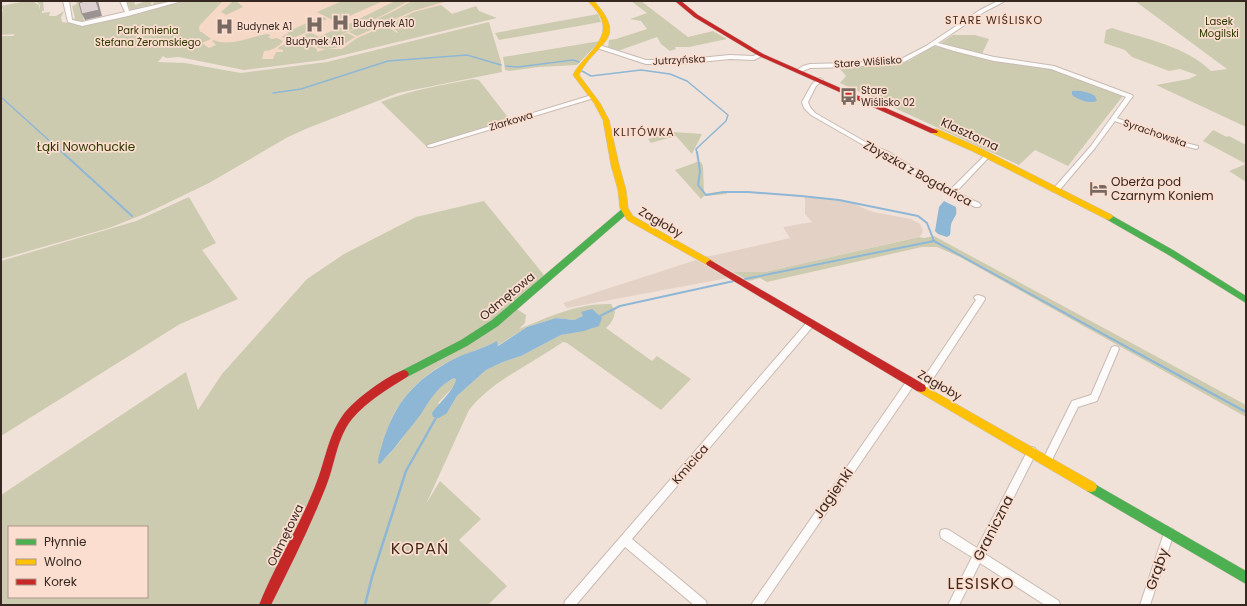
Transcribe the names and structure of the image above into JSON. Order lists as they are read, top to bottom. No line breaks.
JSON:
{"streets":{"street":["Jutrzyńska","Stare Wiślisko","Ziarkowa","Syrachowska","Klasztorna","Zbyszka z Bogdańca","Zagłoby","Odmętowa","Kmicica","Jagienki","Graniczna","Grąby"]},"crossings":[["Jutrzyńska","Klasztorna"],["Stare Wiślisko","Syrachowska"],["Stare Wiślisko","Klasztorna"],["Syrachowska","Klasztorna"],["Klasztorna","Zbyszka z Bogdańca"],["Zagłoby","Odmętowa"],["Zagłoby","Kmicica"],["Zagłoby","Jagienki"],["Zagłoby","Graniczna"],["Zagłoby","Grąby"]],"districts":["STARE WIŚLISKO","KLITÓWKA","KOPAŃ","LESISKO"],"parks":["Lasek Mogilski","Park imienia Stefana Żeromskiego","Łąki Nowohuckie"],"places":{"hospital":["Budynek A10","Budynek A11","Budynek A1"],"bus stop":["Stare Wiślisko 02"],"hotel":["Oberża pod Czarnym Koniem"]},"legend":["Płynnie","Wolno","Korek"]}
